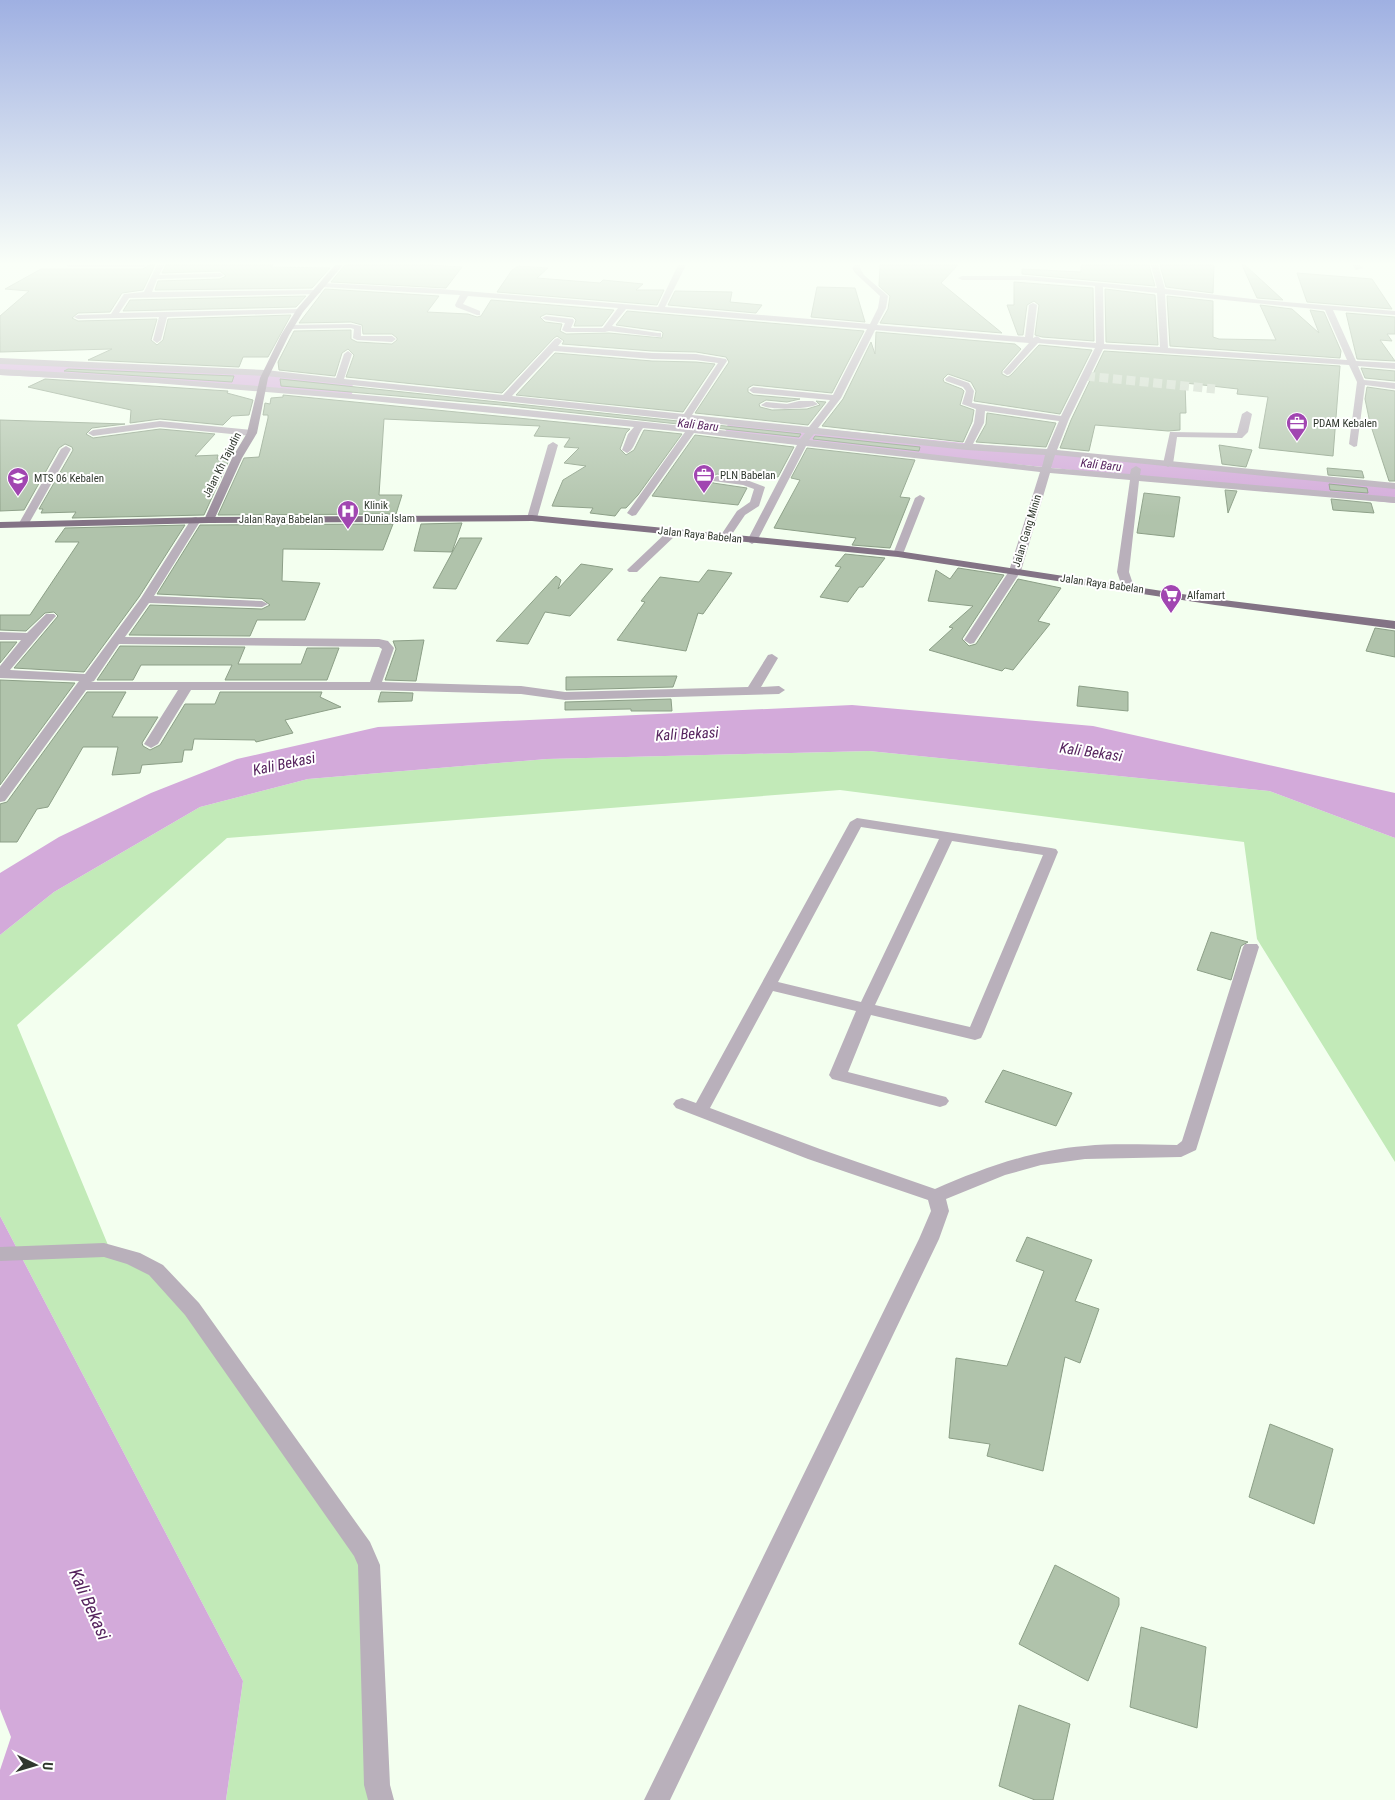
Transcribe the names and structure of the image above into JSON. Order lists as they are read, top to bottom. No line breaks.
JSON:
{"streets":{"main road":["Jalan Raya Babelan"],"street":["Jalan Kh Tajudin","Jalan Gang Minin"]},"crossings":[["Jalan Kh Tajudin","Jalan Raya Babelan"],["Jalan Raya Babelan","Jalan Gang Minin"]],"water":["Kali Baru","Kali Bekasi"],"places":{"office":["PDAM Kebalen","PLN Babelan"],"school or university":["MTS 06 Kebalen"],"hospital":["Klinik Dunia Islam"],"supermarket":["Alfamart"]},"north":"right"}
